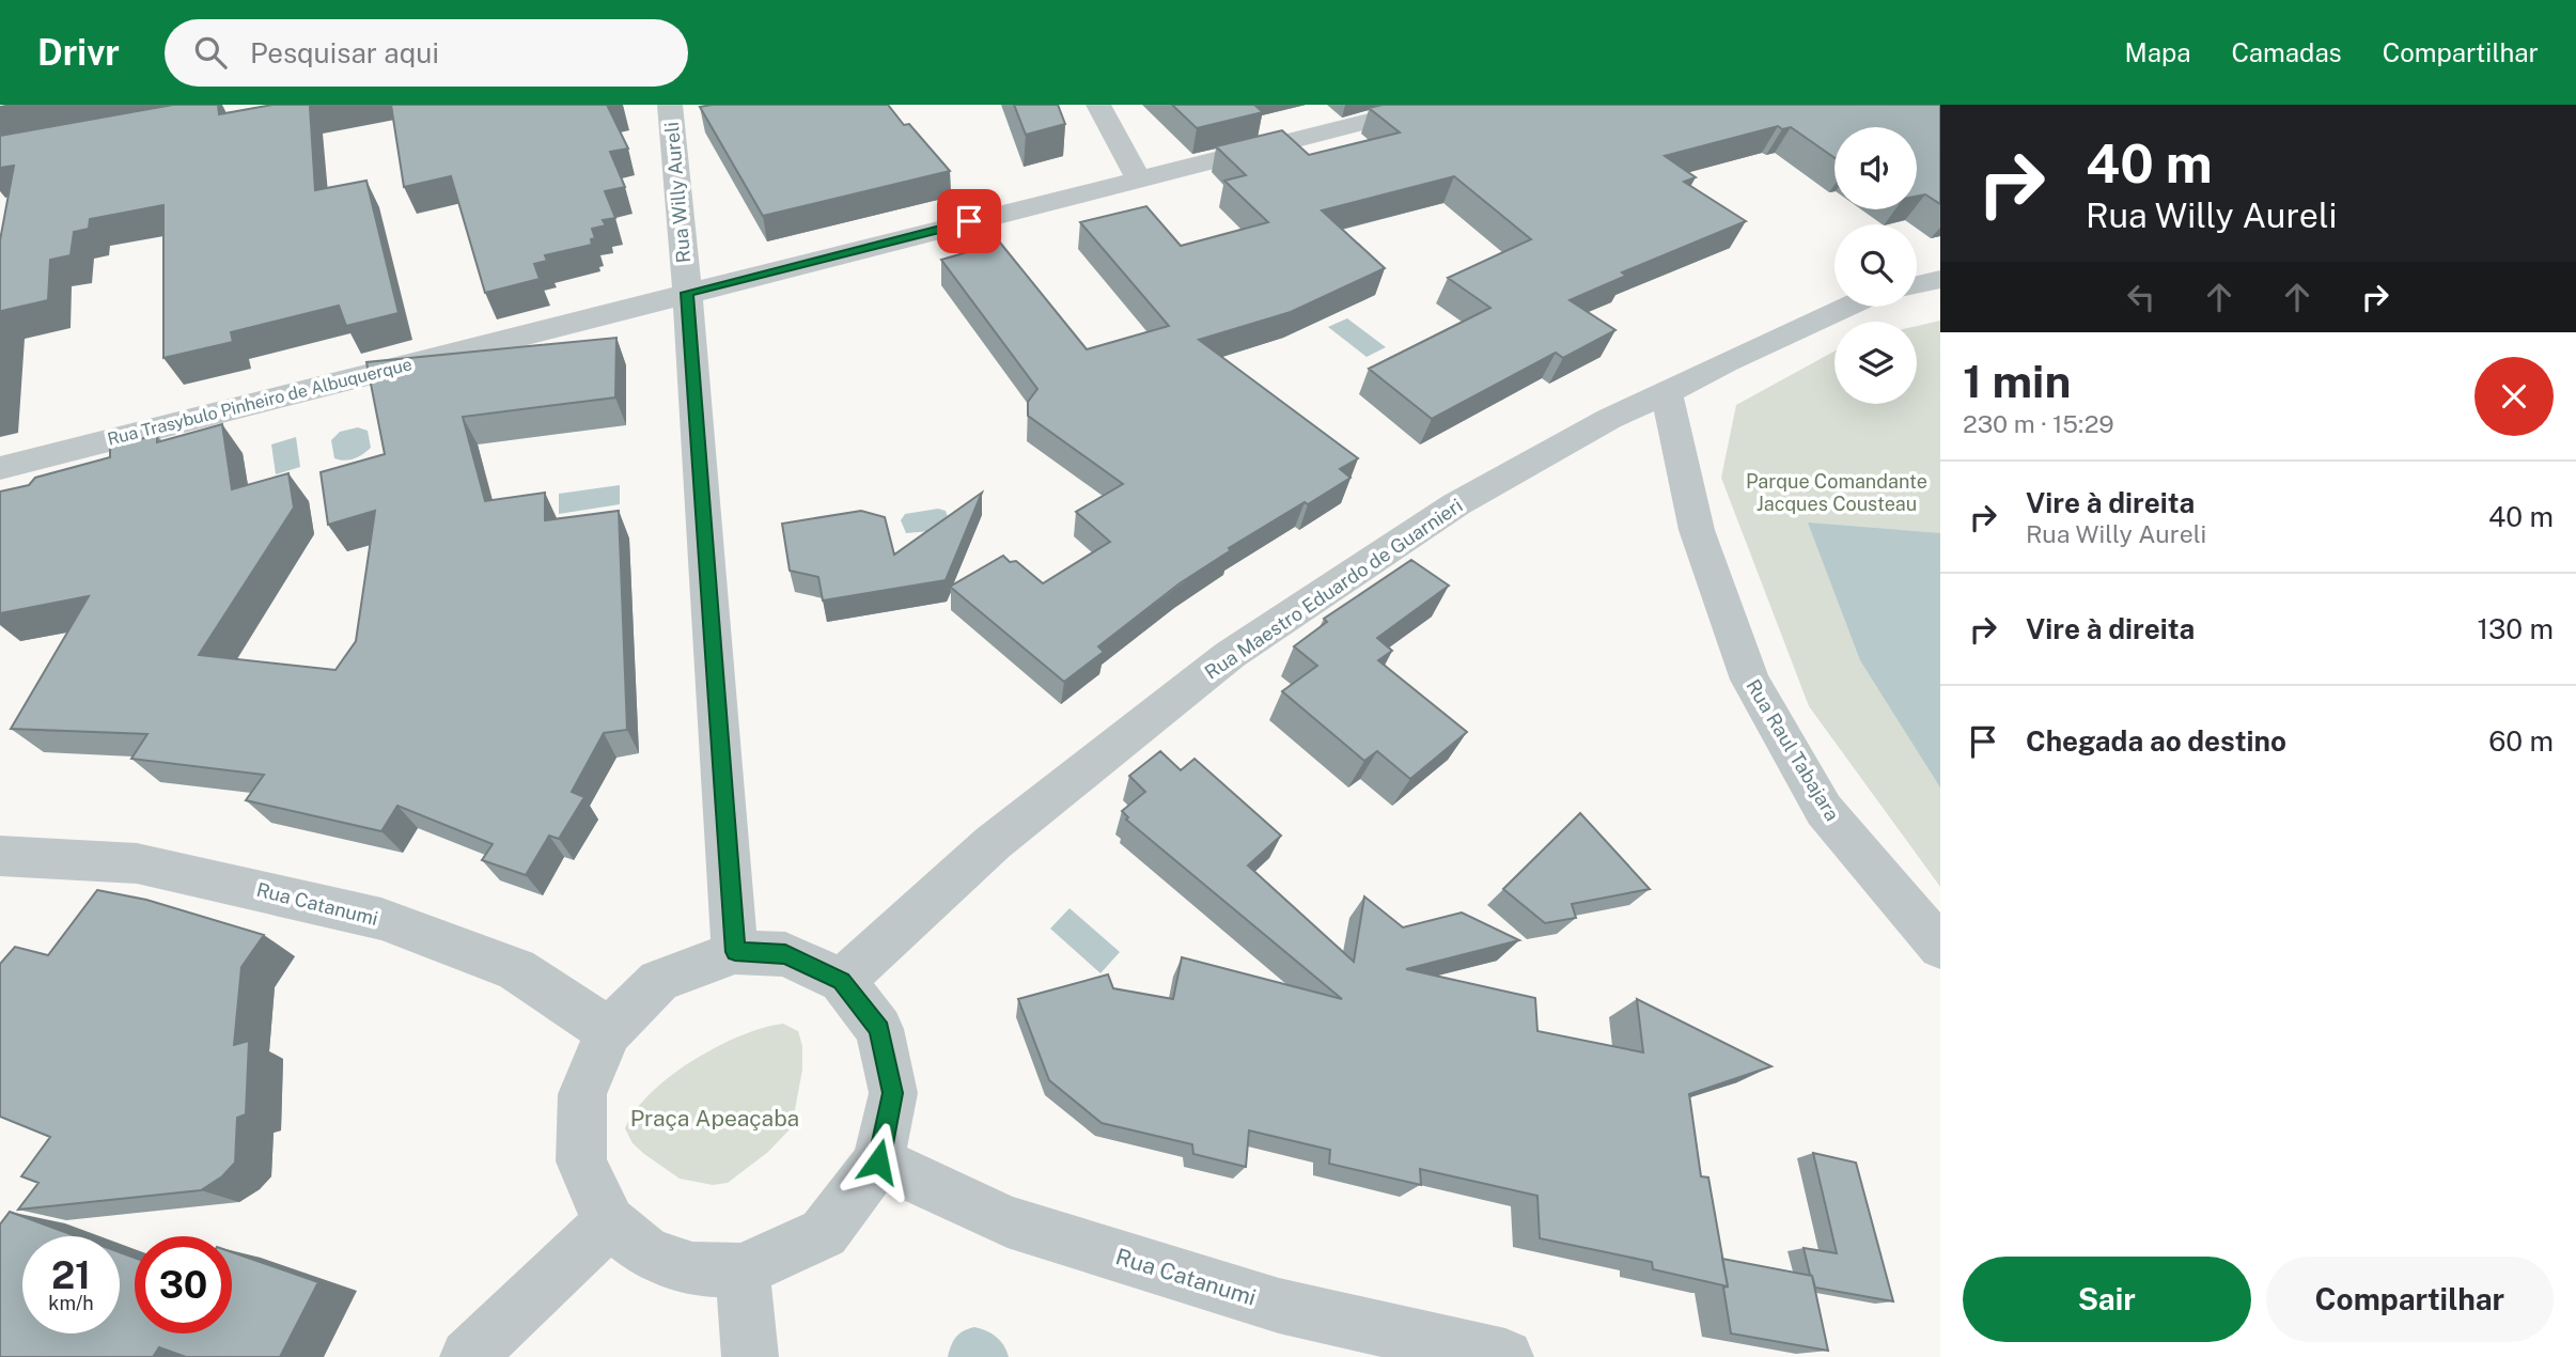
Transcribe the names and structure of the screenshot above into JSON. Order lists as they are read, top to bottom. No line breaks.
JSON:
{"streets":{"street":["Rua Willy Aureli","Rua Trasybulo Pinheiro de Albuquerque","Rua Maestro Eduardo de Guarnieri","Rua Raul Tabajara","Rua Catanumi"]},"crossings":[["Rua Willy Aureli","Rua Trasybulo Pinheiro de Albuquerque"],["Rua Maestro Eduardo de Guarnieri","Rua Raul Tabajara"]],"parks":["Parque Comandante Jacques Cousteau","Praça Apeaçaba"],"page":{"header":"Drivr","search":"Pesquisar aqui","nav":["Mapa","Camadas","Compartilhar"],"turn":["40 m","Rua Willy Aureli"],"heading":["1 min","230 m · 15:29"],"list":[{"name":"Vire à direita","note":"Rua Willy Aureli","value":"40 m"},{"name":"Vire à direita","value":"130 m"},{"name":"Chegada ao destino","value":"60 m"}],"speed":"21 km/h","limit":"30","buttons":["Sair","Compartilhar"]}}
